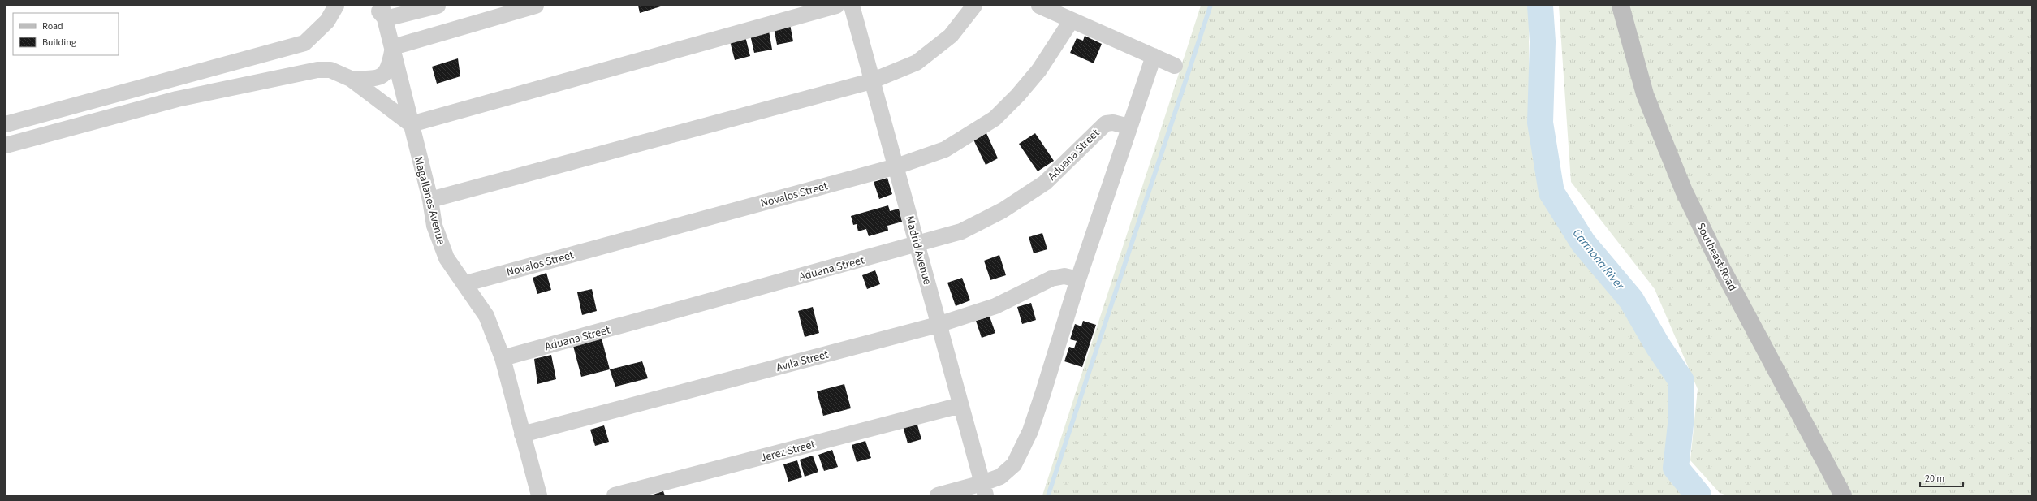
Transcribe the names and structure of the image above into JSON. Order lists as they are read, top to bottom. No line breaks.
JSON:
{"streets":{"street":["Aduana Street","Novalos Street","Magallanes Avenue","Madrid Avenue","Southeast Road","Avila Street","Jerez Street"]},"crossings":[["Aduana Street","Magallanes Avenue"],["Aduana Street","Madrid Avenue"],["Novalos Street","Magallanes Avenue"],["Novalos Street","Madrid Avenue"],["Magallanes Avenue","Avila Street"],["Madrid Avenue","Avila Street"],["Madrid Avenue","Jerez Street"]],"water":["Carmona River"],"legend":["Road","Building"],"scale_bar":"20 m"}
